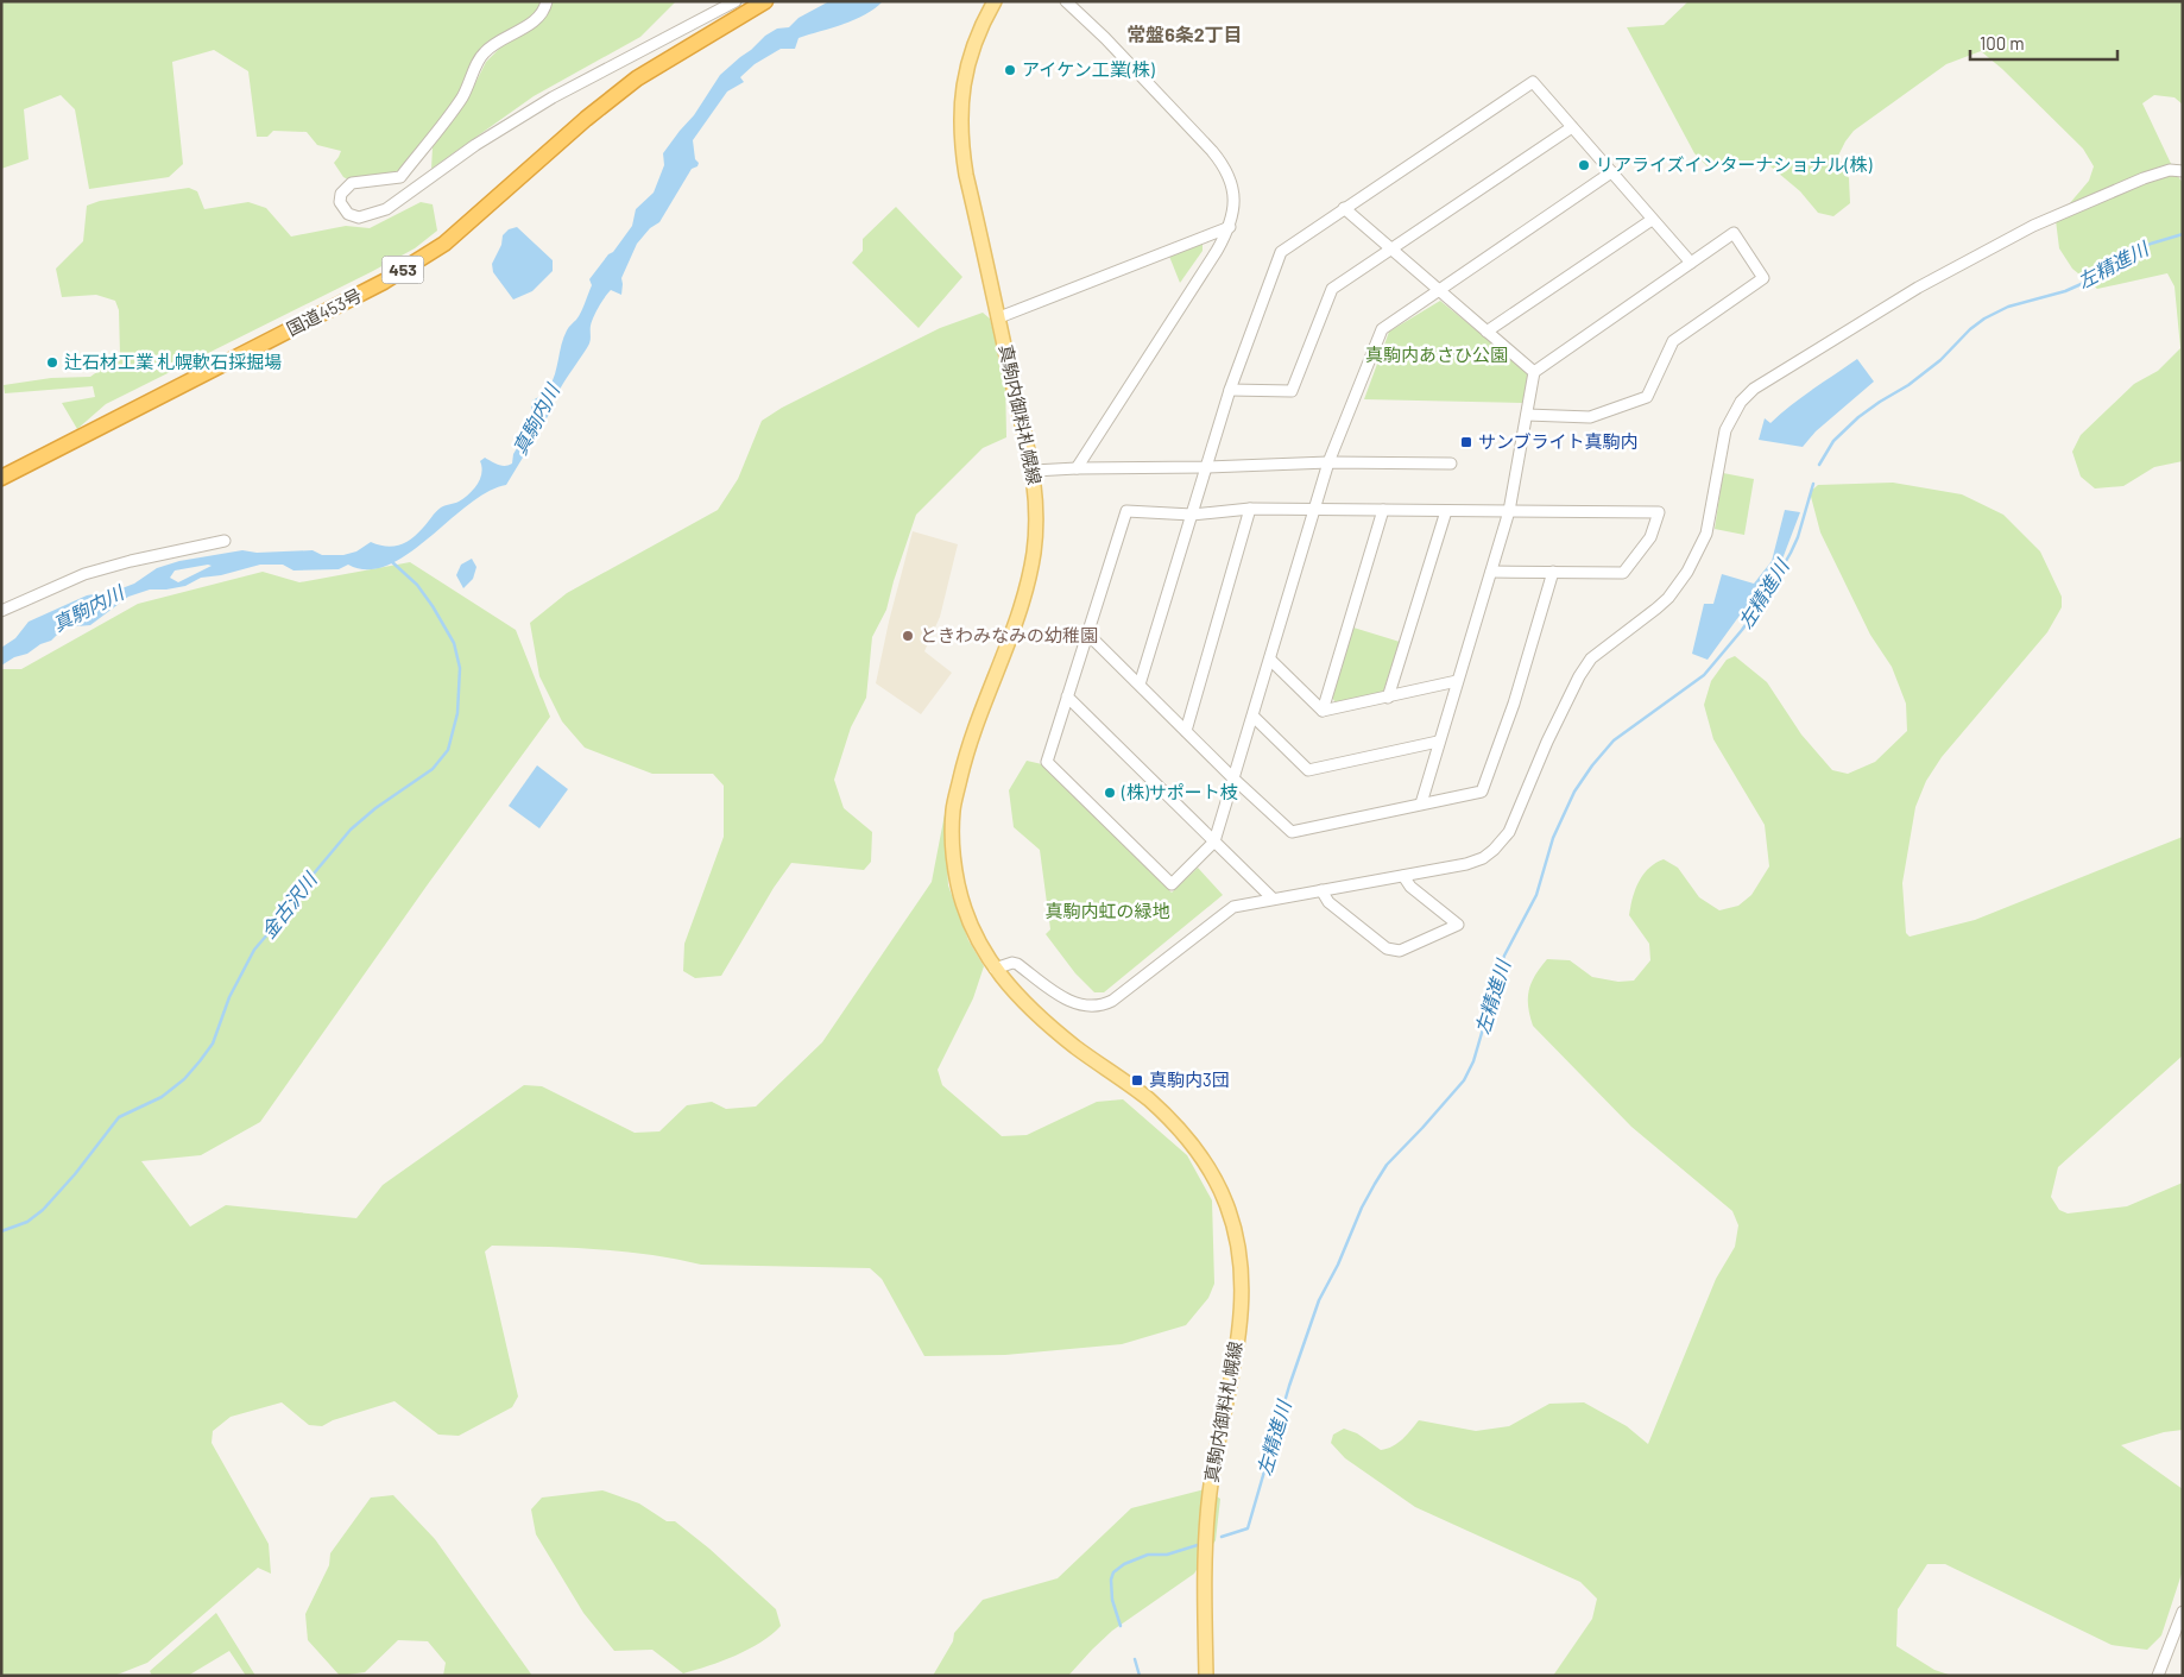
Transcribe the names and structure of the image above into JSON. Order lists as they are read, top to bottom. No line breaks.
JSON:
{"streets":{"highway":["453","国道453号"],"main road":["真駒内御料札幌線"]},"districts":["常盤6条2丁目"],"water":["左精進川","真駒内川","金古沢川"],"parks":["真駒内あさひ公園","真駒内虹の緑地"],"places":{"other":["アイケン工業(株)","リアライズインターナショナル(株)","辻石材工業 札幌軟石採掘場","ときわみなみの幼稚園","(株)サポート枝"],"transit":["サンブライト真駒内","真駒内3団"]},"scale_bar":"100 m"}
